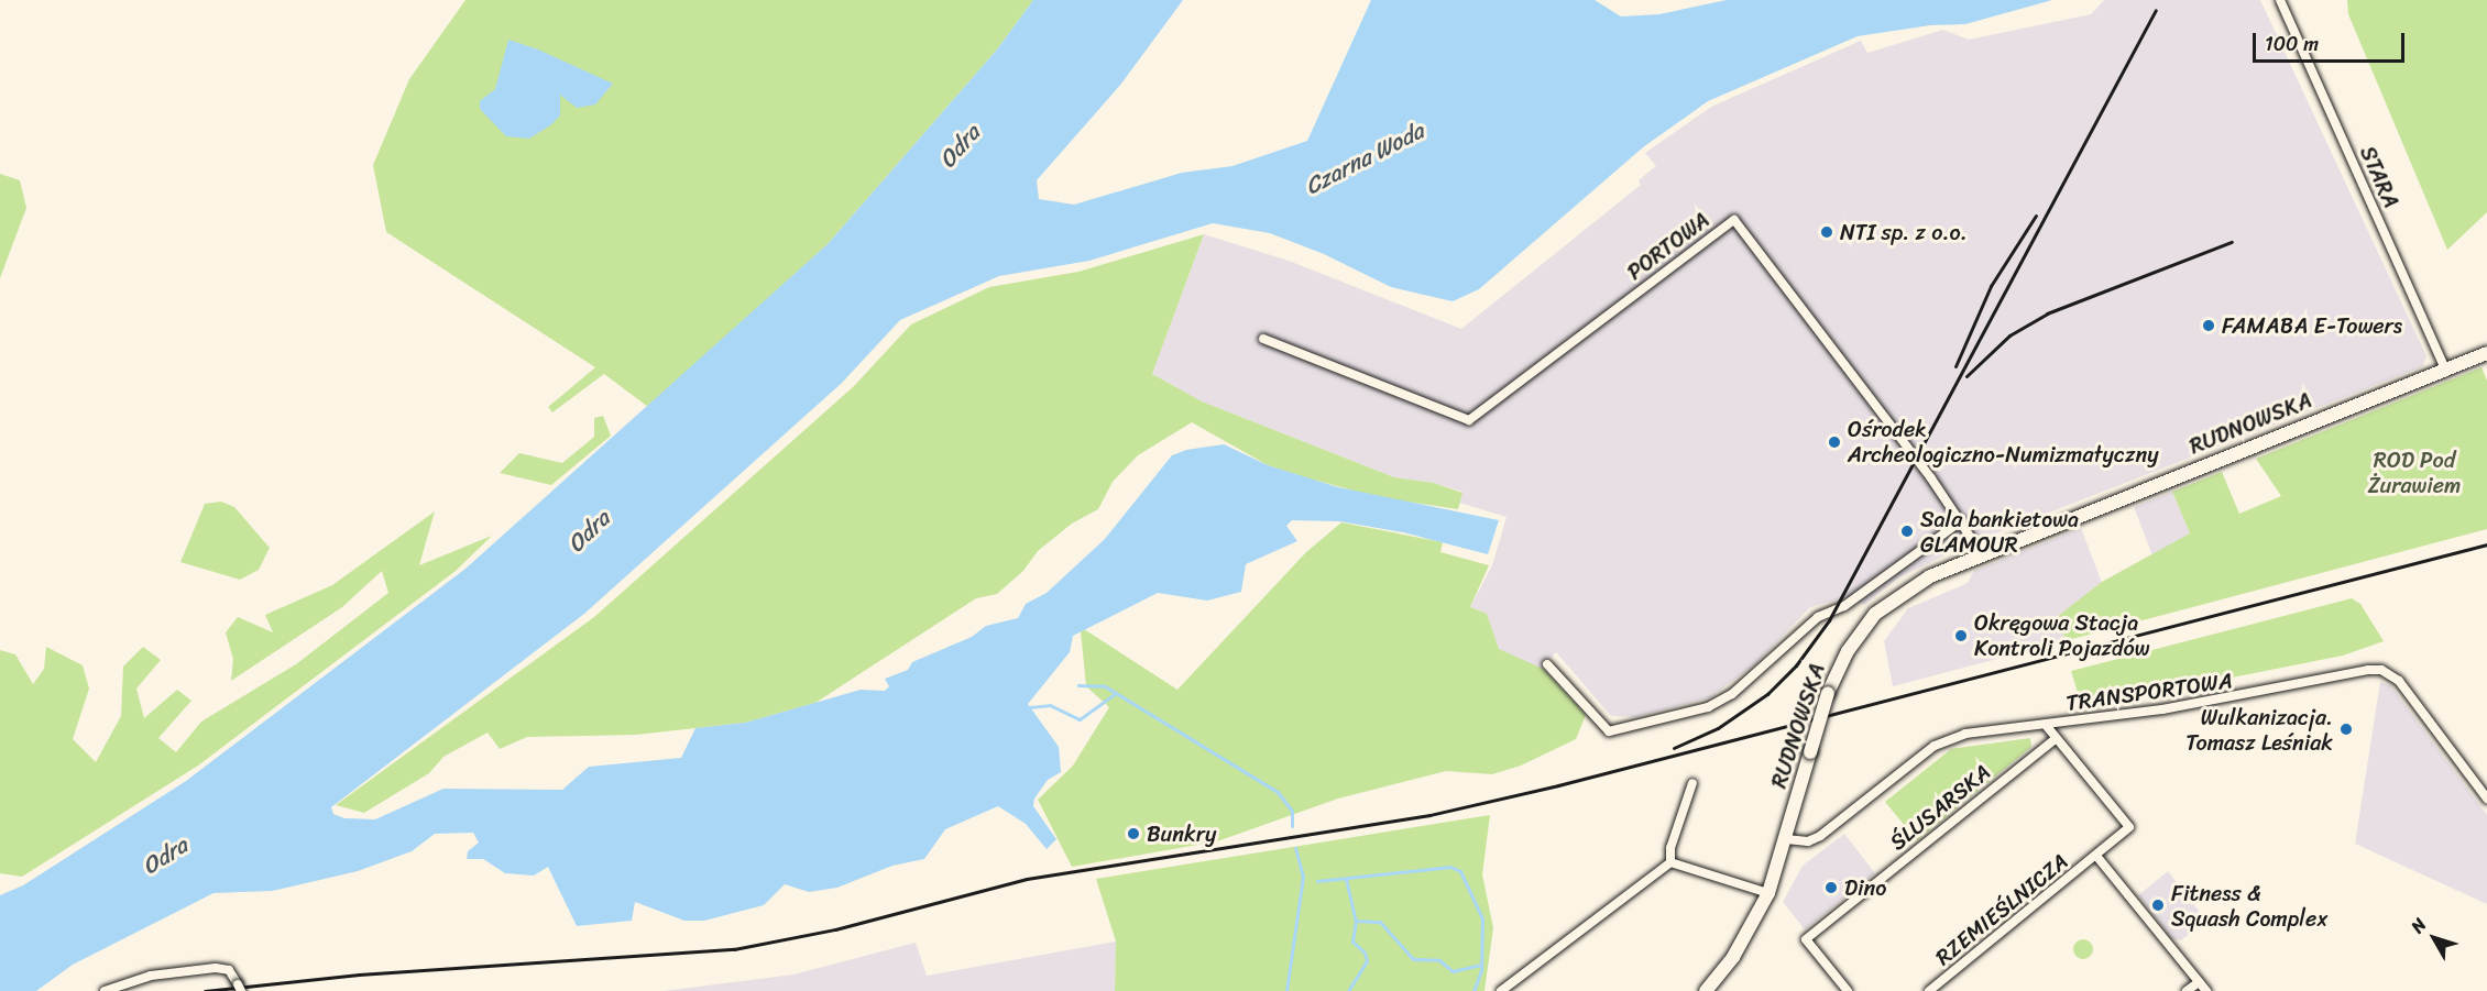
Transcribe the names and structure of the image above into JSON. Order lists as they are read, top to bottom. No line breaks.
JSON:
{"streets":{"main road":["RUDNOWSKA"],"street":["STARA","PORTOWA","TRANSPORTOWA","ŚLUSARSKA","RZEMIEŚLNICZA"]},"crossings":[["STARA","RUDNOWSKA"],["PORTOWA","RUDNOWSKA"],["RUDNOWSKA","TRANSPORTOWA"],["ŚLUSARSKA","RZEMIEŚLNICZA"]],"water":["Odra","Czarna Woda"],"parks":["ROD Pod Żurawiem"],"places":["NTI sp. z o.o.","FAMABA E-Towers","Ośrodek Archeologiczno-Numizmatyczny","Sala bankietowa GLAMOUR","Okręgowa Stacja Kontroli Pojazdów","Wulkanizacja. Tomasz Leśniak","Bunkry","Dino","Fitness & Squash Complex"],"scale_bar":"100 m","north":"top left"}
